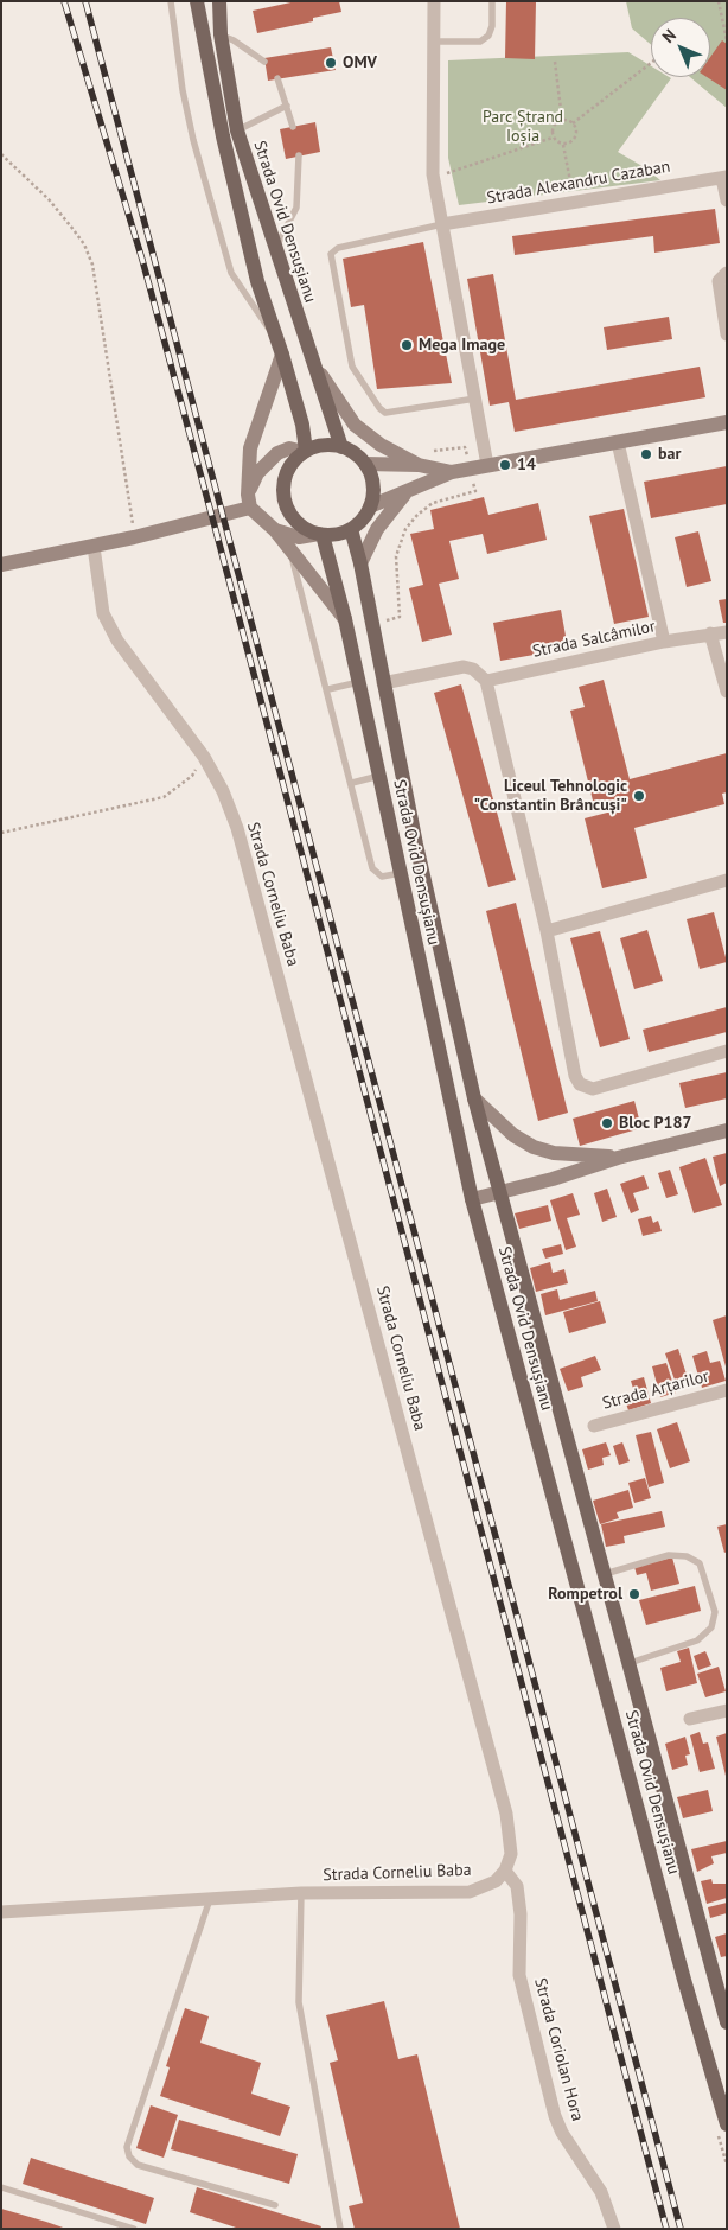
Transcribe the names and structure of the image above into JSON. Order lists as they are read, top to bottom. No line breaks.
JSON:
{"streets":{"main road":["Strada Ovid Densușianu"],"street":["Strada Alexandru Cazaban","Strada Salcâmilor","Strada Corneliu Baba","Strada Arțarilor","Strada Coriolan Hora"]},"crossings":[["Strada Corneliu Baba","Strada Coriolan Hora"]],"parks":["Parc Ștrand Ioșia"],"places":["OMV","Mega Image","bar","14","Liceul Tehnologic \"Constantin Brâncuși\"","Bloc P187","Rompetrol"],"north":"top left"}
